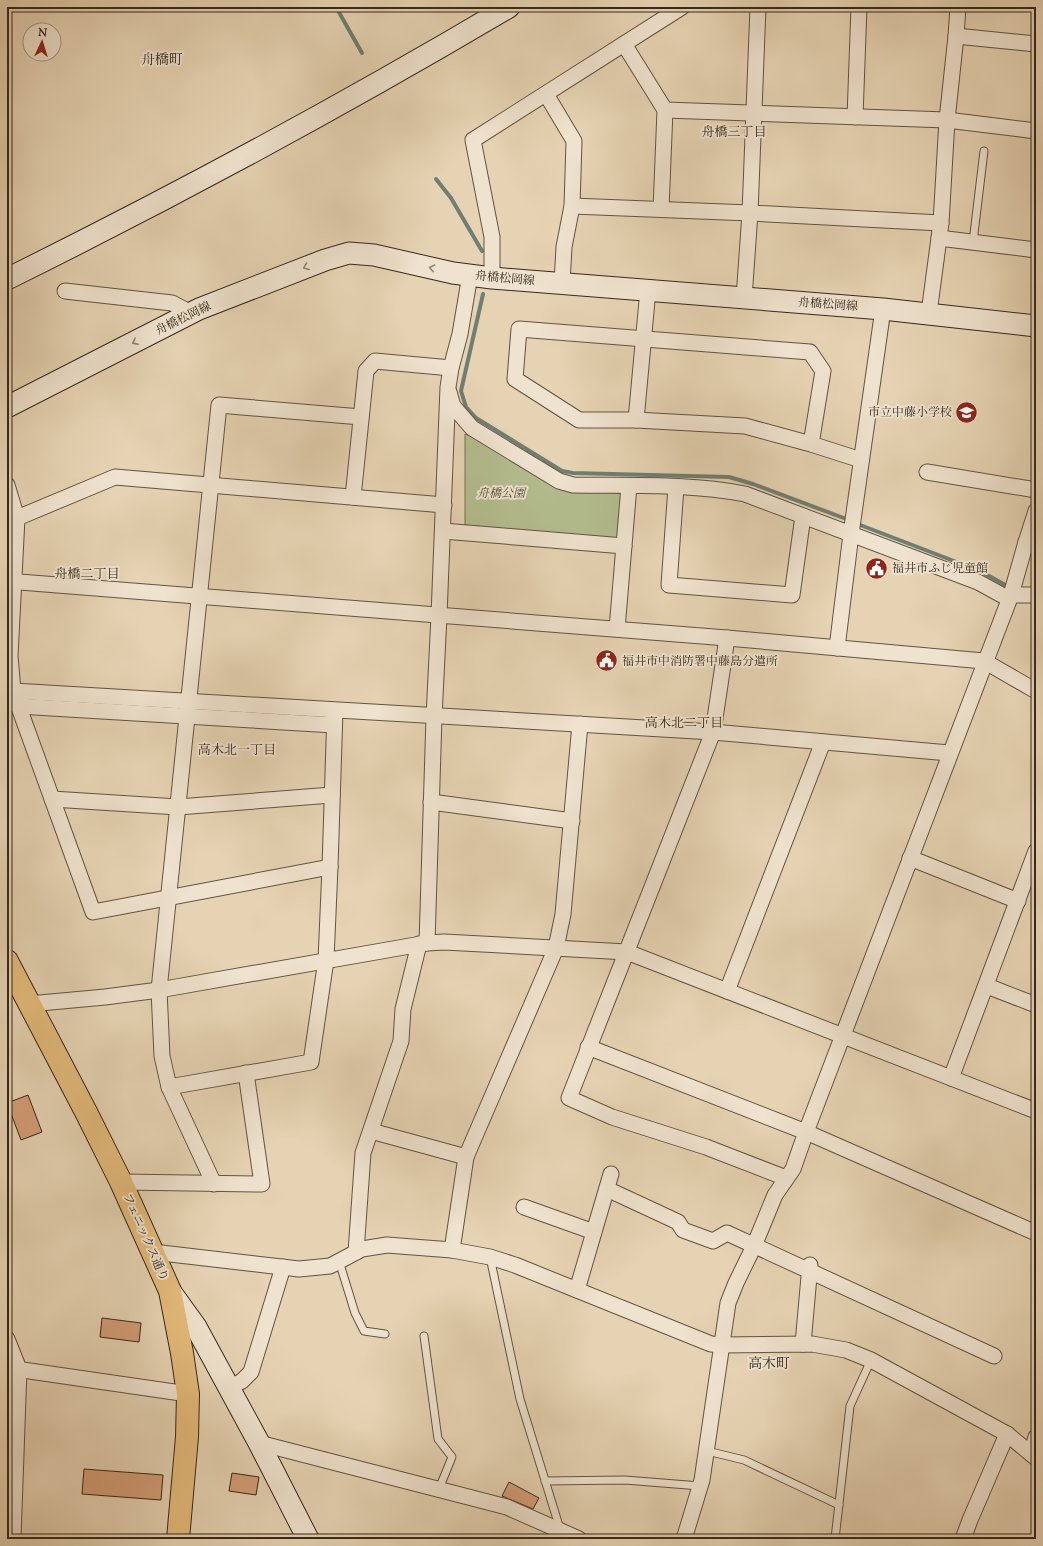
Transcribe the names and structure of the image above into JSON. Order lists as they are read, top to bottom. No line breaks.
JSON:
{"streets":{"main road":["舟橋松岡線","フェニックス通り"]},"districts":["舟橋町","舟橋三丁目","舟橋二丁目","高木北二丁目","高木北一丁目","高木町"],"parks":["舟橋公園"],"places":{"school or university":["市立中藤小学校"],"public building":["福井市ふじ児童館","福井市中消防署中藤島分遣所"]},"north":"top"}
